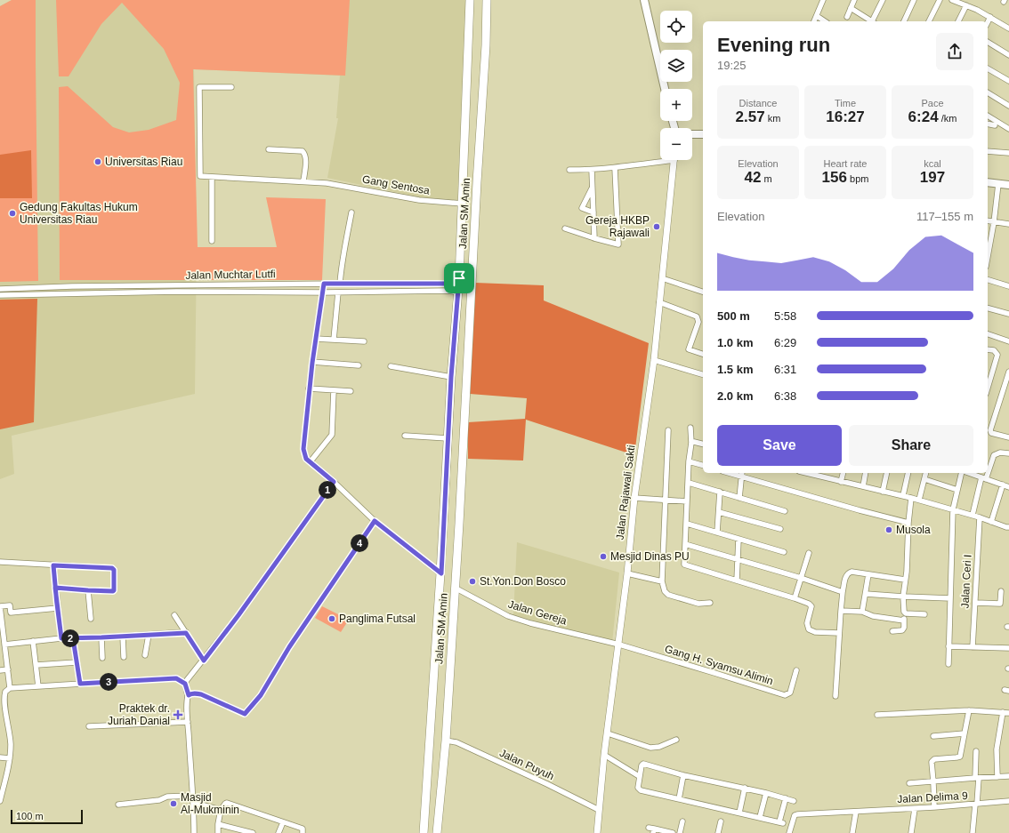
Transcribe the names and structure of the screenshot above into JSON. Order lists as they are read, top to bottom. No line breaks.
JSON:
{"streets":{"main road":["Jalan SM Amin"],"street":["Gang Sentosa","Jalan Muchtar Lutfi","Jalan Rajawali Sakti","Jalan Ceri I","Jalan Gereja","Gang H. Syamsu Alimin","Jalan Puyuh","Jalan Delima 9"]},"crossings":[["Gang Sentosa","Jalan SM Amin"],["Jalan SM Amin","Jalan Muchtar Lutfi"],["Jalan SM Amin","Jalan Gereja"],["Jalan SM Amin","Jalan Puyuh"],["Jalan Rajawali Sakti","Jalan Gereja"],["Jalan Rajawali Sakti","Gang H. Syamsu Alimin"],["Jalan Rajawali Sakti","Jalan Puyuh"],["Jalan Gereja","Gang H. Syamsu Alimin"]],"places":{"other":["Universitas Riau","Gedung Fakultas Hukum Universitas Riau","Gereja HKBP Rajawali","Musola","Mesjid Dinas PU","St.Yon.Don Bosco","Panglima Futsal","Masjid Al-Mukminin"],"health":["Praktek dr. Juriah Danial"]},"scale_bar":"100 m","page":{"map_buttons":["+","−"],"heading":["Evening run","19:25"],"stats":[["Distance","2.57 km"],["Time","16:27"],["Pace","6:24 /km"],["Elevation","42 m"],["Heart rate","156 bpm"],["kcal","197"]],"chart":["Elevation","117–155 m"],"list":[{"name":"500 m","note":"5:58"},{"name":"1.0 km","note":"6:29"},{"name":"1.5 km","note":"6:31"},{"name":"2.0 km","note":"6:38"}],"buttons":["Save","Share"],"pins":["1","4","2","3"],"scale":"100 m"}}
